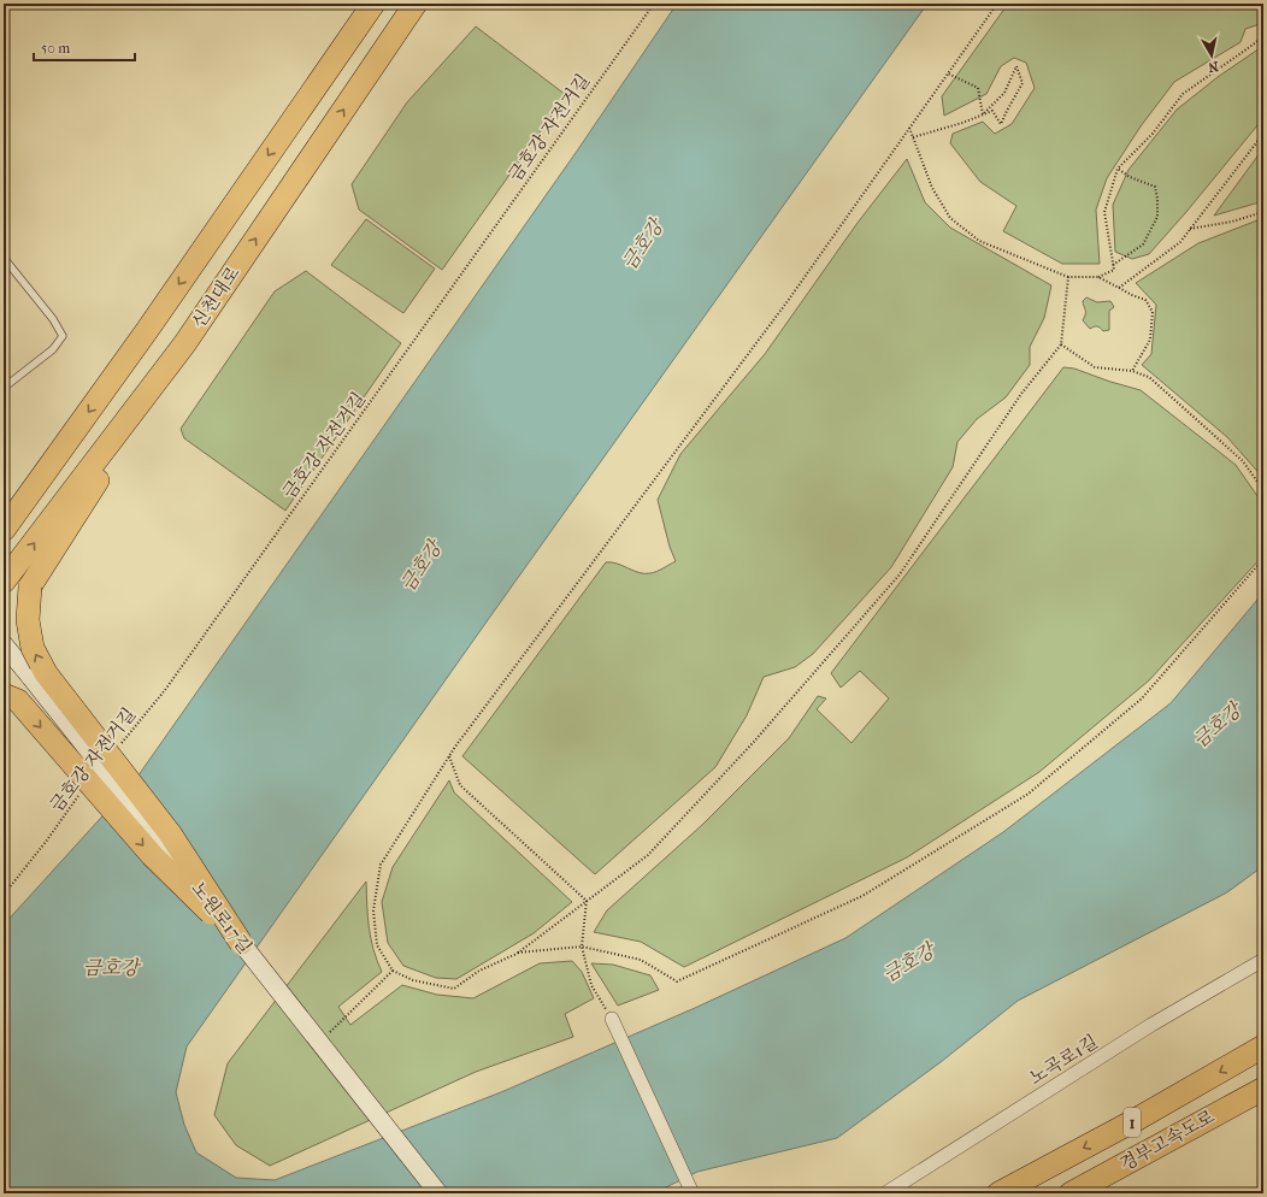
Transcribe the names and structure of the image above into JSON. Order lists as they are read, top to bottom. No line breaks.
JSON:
{"streets":{"highway":["신천대로","1","경부고속도로"],"main road":["노원로17길"],"street":["노곡로1길"],"path":["금호강 자전거길"]},"water":["금호강"],"scale_bar":"50 m","north":"bottom"}
